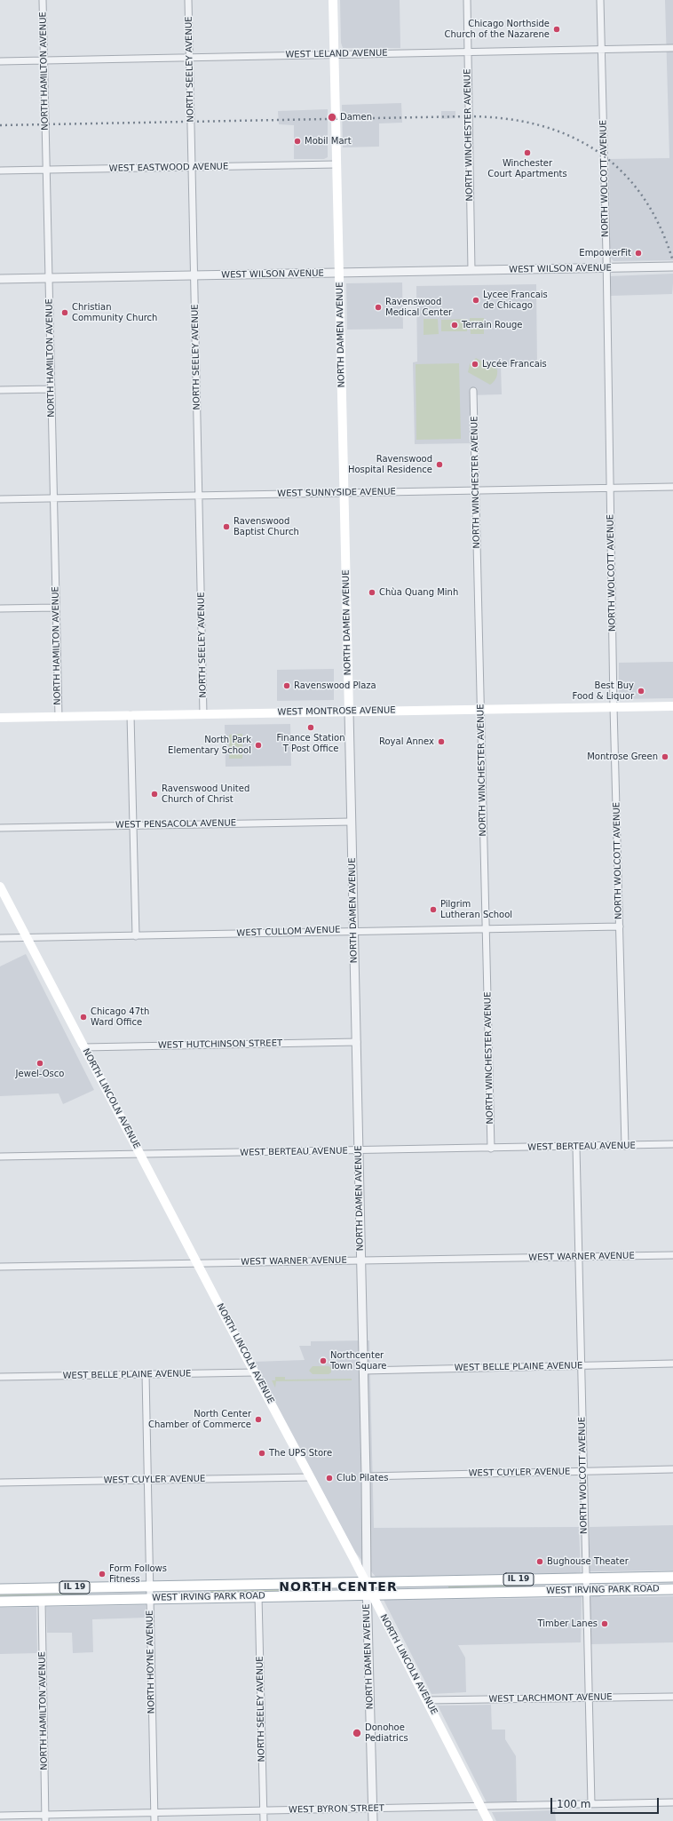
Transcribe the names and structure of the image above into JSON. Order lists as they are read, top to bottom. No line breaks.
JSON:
{"streets":{"main road":["NORTH DAMEN AVENUE","WEST MONTROSE AVENUE","NORTH LINCOLN AVENUE","IL 19","WEST IRVING PARK ROAD"],"street":["WEST LELAND AVENUE","NORTH SEELEY AVENUE","NORTH HAMILTON AVENUE","NORTH WINCHESTER AVENUE","WEST EASTWOOD AVENUE","NORTH WOLCOTT AVENUE","WEST WILSON AVENUE","WEST SUNNYSIDE AVENUE","WEST PENSACOLA AVENUE","WEST CULLOM AVENUE","WEST HUTCHINSON STREET","WEST BERTEAU AVENUE","WEST WARNER AVENUE","WEST BELLE PLAINE AVENUE","WEST CUYLER AVENUE","NORTH HOYNE AVENUE","WEST LARCHMONT AVENUE","WEST BYRON STREET"]},"crossings":[["WEST LELAND AVENUE","NORTH SEELEY AVENUE"],["WEST LELAND AVENUE","NORTH HAMILTON AVENUE"],["WEST LELAND AVENUE","NORTH WINCHESTER AVENUE"],["WEST LELAND AVENUE","NORTH WOLCOTT AVENUE"],["WEST LELAND AVENUE","NORTH DAMEN AVENUE"],["NORTH SEELEY AVENUE","WEST EASTWOOD AVENUE"],["NORTH SEELEY AVENUE","WEST WILSON AVENUE"],["NORTH SEELEY AVENUE","WEST SUNNYSIDE AVENUE"],["NORTH SEELEY AVENUE","WEST MONTROSE AVENUE"],["NORTH SEELEY AVENUE","WEST IRVING PARK ROAD"],["NORTH SEELEY AVENUE","WEST BYRON STREET"],["NORTH HAMILTON AVENUE","WEST EASTWOOD AVENUE"],["NORTH HAMILTON AVENUE","WEST WILSON AVENUE"],["NORTH HAMILTON AVENUE","WEST SUNNYSIDE AVENUE"],["NORTH HAMILTON AVENUE","WEST MONTROSE AVENUE"],["NORTH HAMILTON AVENUE","WEST IRVING PARK ROAD"],["NORTH HAMILTON AVENUE","WEST BYRON STREET"],["NORTH WINCHESTER AVENUE","WEST WILSON AVENUE"],["NORTH WINCHESTER AVENUE","WEST SUNNYSIDE AVENUE"],["NORTH WINCHESTER AVENUE","WEST MONTROSE AVENUE"],["NORTH WINCHESTER AVENUE","WEST CULLOM AVENUE"],["NORTH WINCHESTER AVENUE","WEST BERTEAU AVENUE"],["WEST EASTWOOD AVENUE","NORTH DAMEN AVENUE"],["NORTH WOLCOTT AVENUE","WEST WILSON AVENUE"],["NORTH WOLCOTT AVENUE","WEST SUNNYSIDE AVENUE"],["NORTH WOLCOTT AVENUE","WEST MONTROSE AVENUE"],["NORTH WOLCOTT AVENUE","WEST CULLOM AVENUE"],["NORTH WOLCOTT AVENUE","WEST BERTEAU AVENUE"],["NORTH WOLCOTT AVENUE","WEST WARNER AVENUE"],["NORTH WOLCOTT AVENUE","WEST BELLE PLAINE AVENUE"],["NORTH WOLCOTT AVENUE","WEST CUYLER AVENUE"],["NORTH WOLCOTT AVENUE","WEST IRVING PARK ROAD"],["NORTH WOLCOTT AVENUE","WEST LARCHMONT AVENUE"],["NORTH WOLCOTT AVENUE","WEST BYRON STREET"],["WEST WILSON AVENUE","NORTH DAMEN AVENUE"],["NORTH DAMEN AVENUE","WEST SUNNYSIDE AVENUE"],["NORTH DAMEN AVENUE","WEST MONTROSE AVENUE"],["NORTH DAMEN AVENUE","WEST PENSACOLA AVENUE"],["NORTH DAMEN AVENUE","WEST CULLOM AVENUE"],["NORTH DAMEN AVENUE","WEST HUTCHINSON STREET"],["NORTH DAMEN AVENUE","NORTH LINCOLN AVENUE"],["NORTH DAMEN AVENUE","WEST BERTEAU AVENUE"],["NORTH DAMEN AVENUE","WEST WARNER AVENUE"],["NORTH DAMEN AVENUE","WEST BELLE PLAINE AVENUE"],["NORTH DAMEN AVENUE","WEST CUYLER AVENUE"],["NORTH DAMEN AVENUE","WEST IRVING PARK ROAD"],["NORTH DAMEN AVENUE","WEST BYRON STREET"],["WEST CULLOM AVENUE","NORTH LINCOLN AVENUE"],["WEST HUTCHINSON STREET","NORTH LINCOLN AVENUE"],["NORTH LINCOLN AVENUE","WEST BERTEAU AVENUE"],["NORTH LINCOLN AVENUE","WEST WARNER AVENUE"],["NORTH LINCOLN AVENUE","WEST BELLE PLAINE AVENUE"],["NORTH LINCOLN AVENUE","WEST CUYLER AVENUE"],["NORTH LINCOLN AVENUE","WEST IRVING PARK ROAD"],["NORTH LINCOLN AVENUE","WEST LARCHMONT AVENUE"],["NORTH LINCOLN AVENUE","WEST BYRON STREET"],["WEST BELLE PLAINE AVENUE","NORTH HOYNE AVENUE"],["WEST CUYLER AVENUE","NORTH HOYNE AVENUE"],["WEST IRVING PARK ROAD","NORTH HOYNE AVENUE"],["NORTH HOYNE AVENUE","WEST BYRON STREET"]],"districts":["NORTH CENTER"],"places":["Chicago Northside Church of the Nazarene","Damen","Mobil Mart","Winchester Court Apartments","EmpowerFit","Lycee Francais de Chicago","Ravenswood Medical Center","Christian Community Church","Terrain Rouge","Lycée Francais","Ravenswood Hospital Residence","Ravenswood Baptist Church","Chùa Quang Minh","Ravenswood Plaza","Best Buy Food & Liquor","Finance Station T Post Office","Royal Annex","North Park Elementary School","Montrose Green","Ravenswood United Church of Christ","Pilgrim Lutheran School","Chicago 47th Ward Office","Jewel-Osco","Northcenter Town Square","North Center Chamber of Commerce","The UPS Store","Club Pilates","Bughouse Theater","Form Follows Fitness","Timber Lanes","Donohoe Pediatrics"],"scale_bar":"100 m"}
